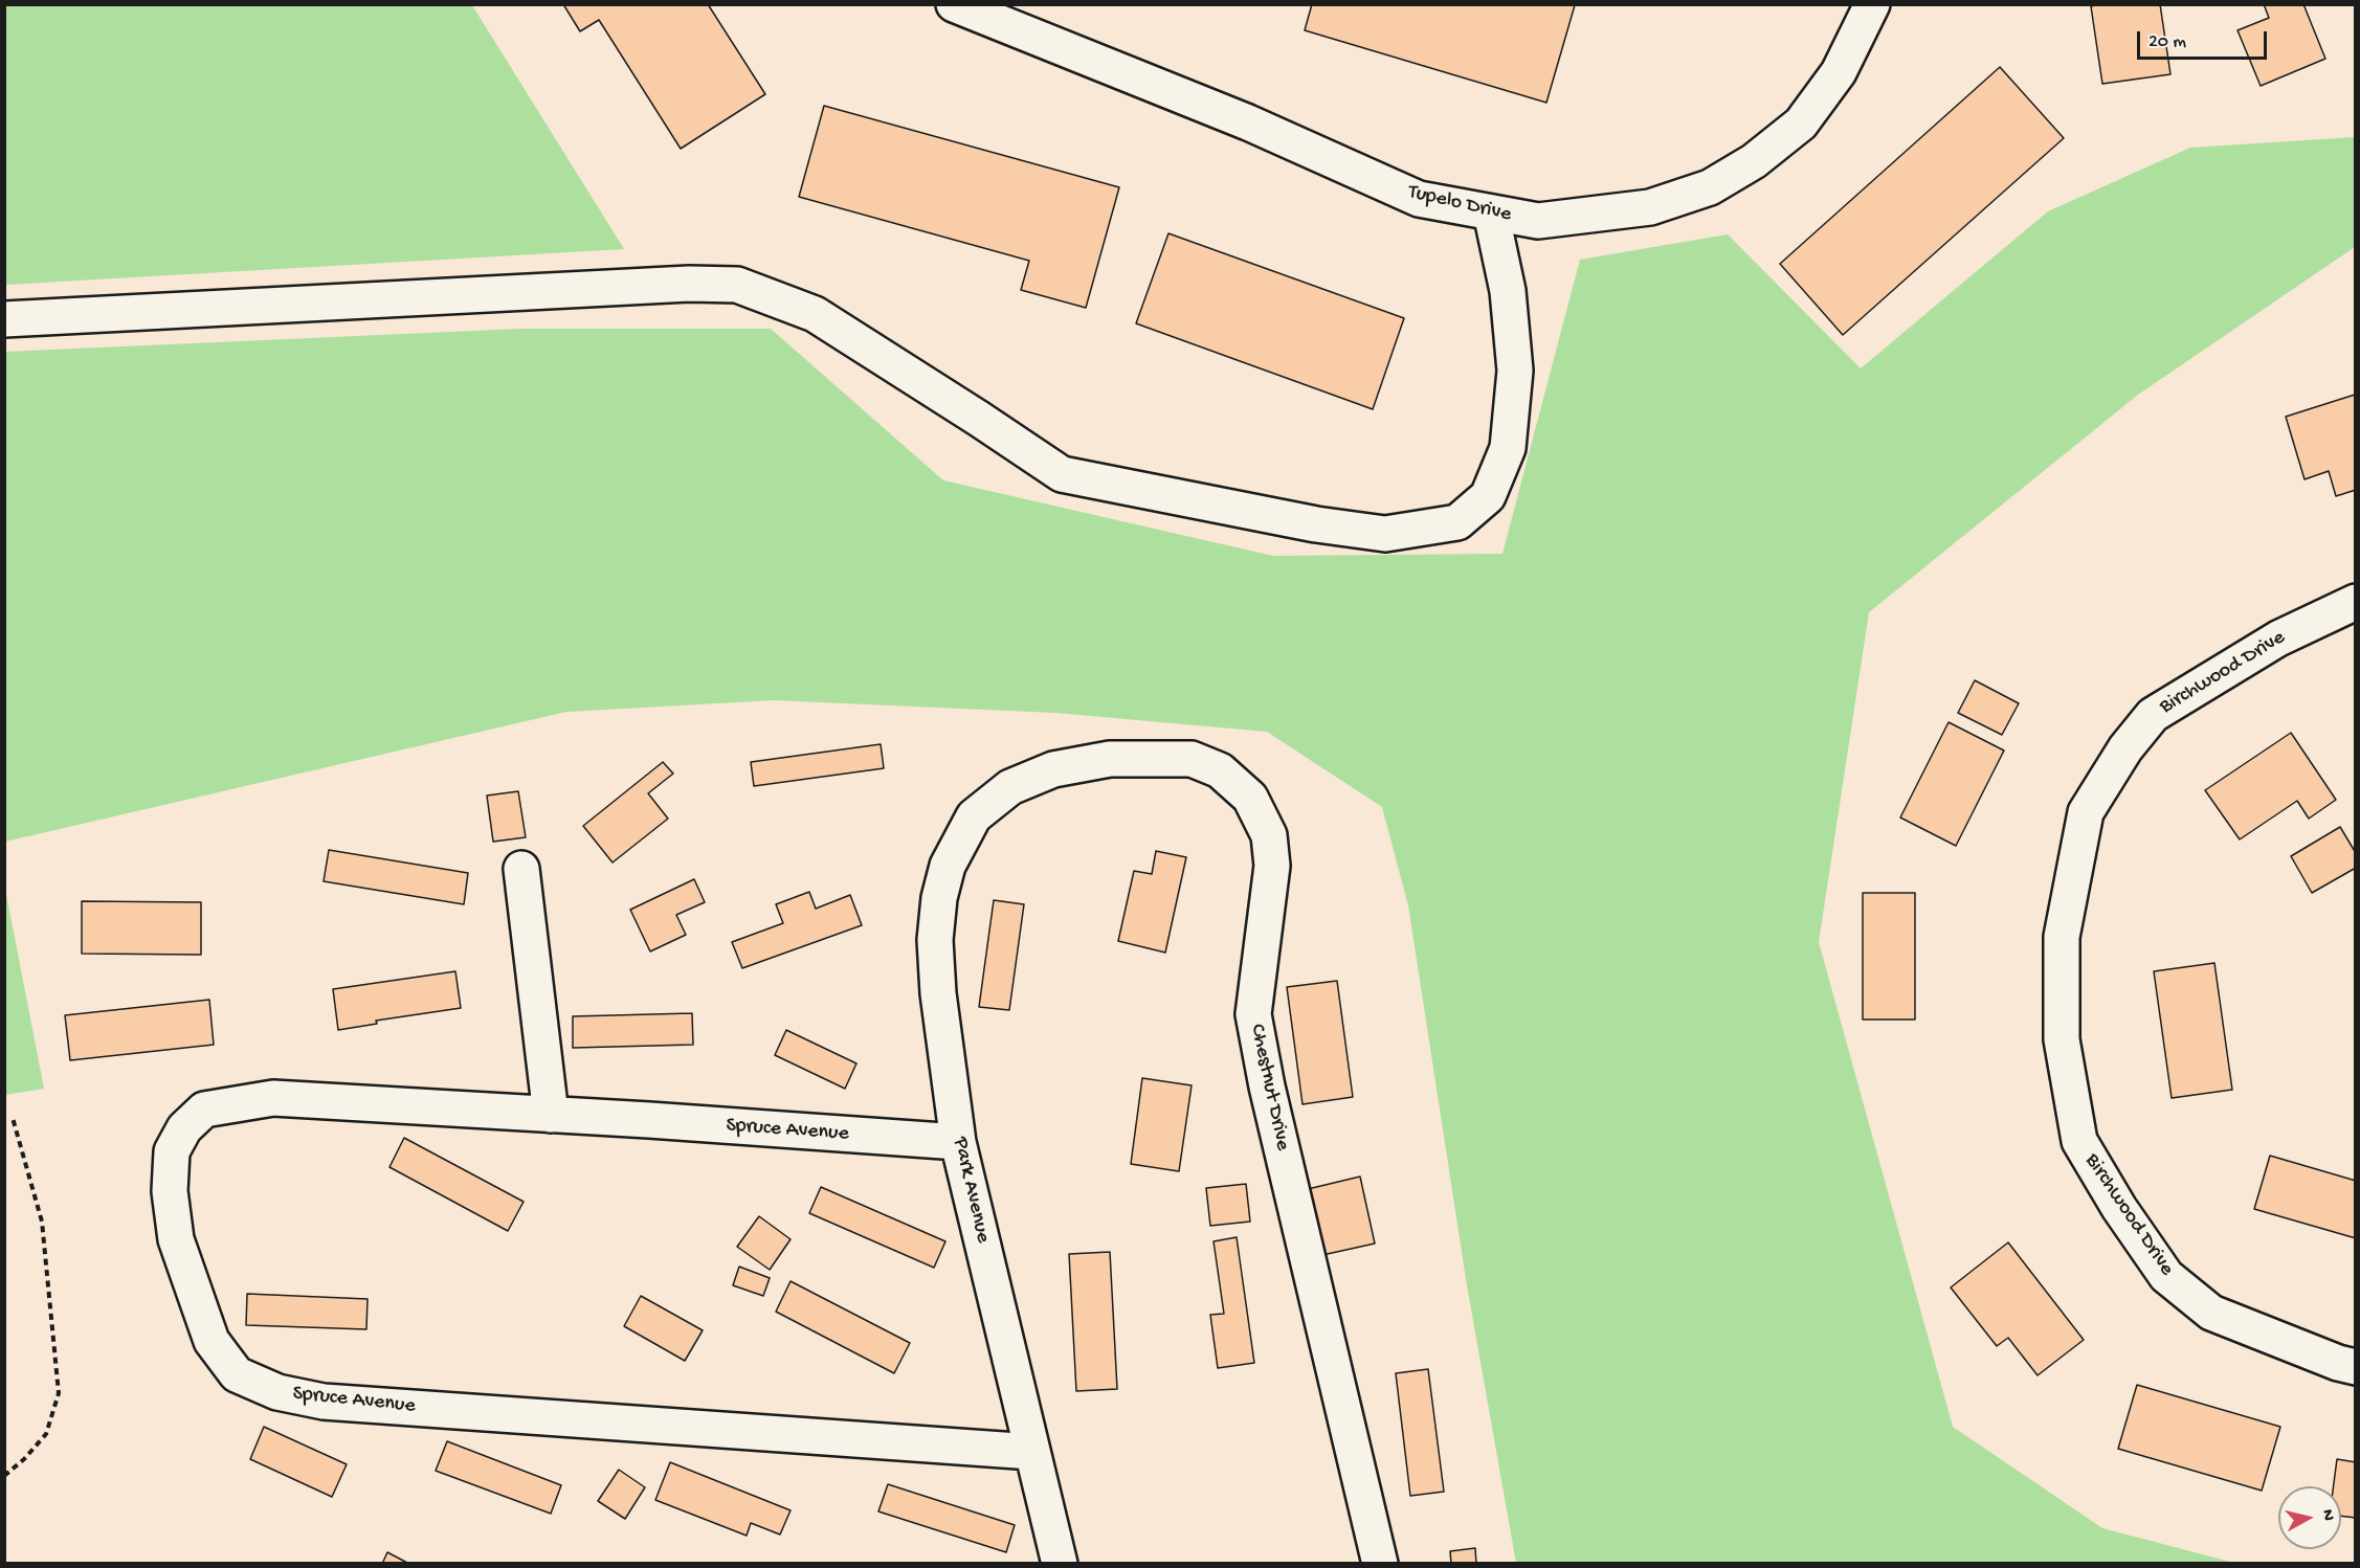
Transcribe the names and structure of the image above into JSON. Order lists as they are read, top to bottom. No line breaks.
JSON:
{"streets":{"street":["Tupelo Drive","Birchwood Drive","Chestnut Drive","Spruce Avenue","Park Avenue"]},"crossings":[["Chestnut Drive","Park Avenue"],["Spruce Avenue","Park Avenue"]],"scale_bar":"20 m","north":"right"}
